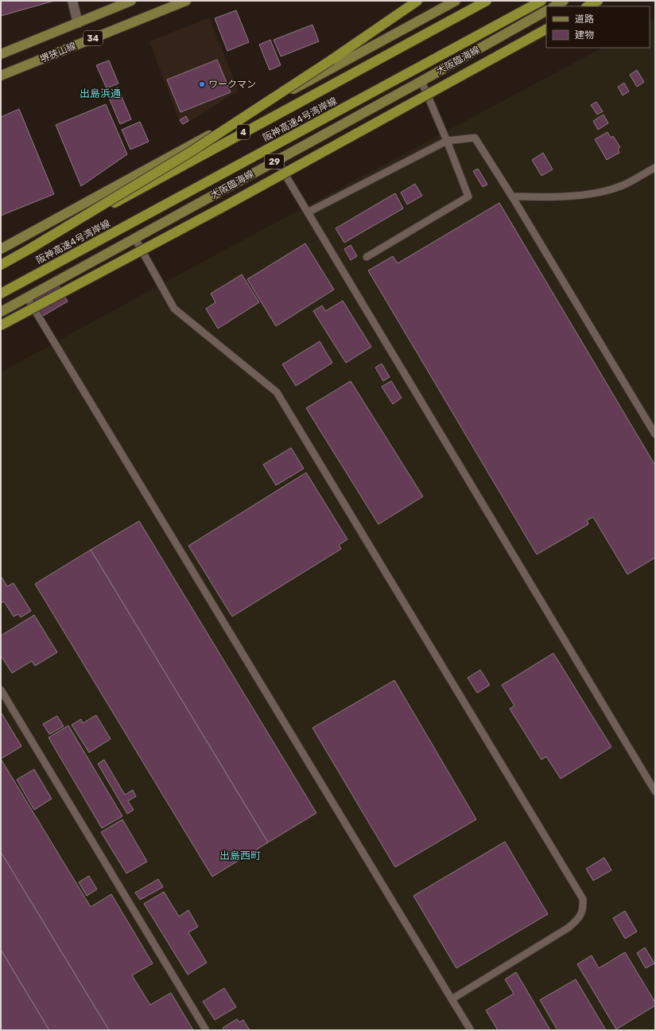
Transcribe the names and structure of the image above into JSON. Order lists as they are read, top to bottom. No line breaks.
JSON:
{"streets":{"highway":["阪神高速4号湾岸線","4"],"main road":["34","堺狭山線","大阪臨海線","29"]},"districts":["出島浜通","出島西町"],"places":["ワークマン"],"legend":["道路","建物"]}
